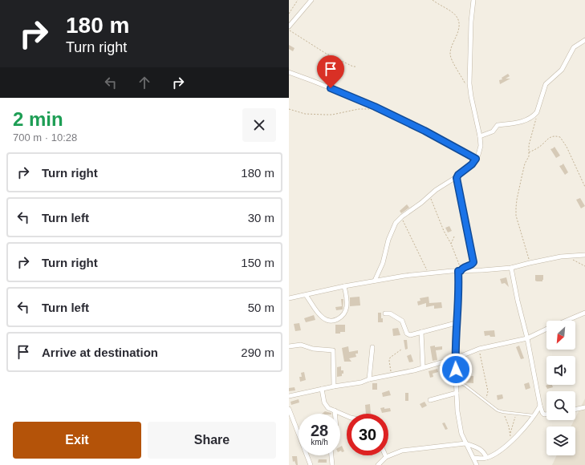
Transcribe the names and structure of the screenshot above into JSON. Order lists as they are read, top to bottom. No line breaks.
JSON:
{"north":"bottom left","page":{"turn":["180 m","Turn right"],"heading":["2 min","700 m · 10:28"],"list":[{"name":"Turn right","value":"180 m"},{"name":"Turn left","value":"30 m"},{"name":"Turn right","value":"150 m"},{"name":"Turn left","value":"50 m"},{"name":"Arrive at destination","value":"290 m"}],"speed":"28 km/h","limit":"30","buttons":["Exit","Share"]}}
